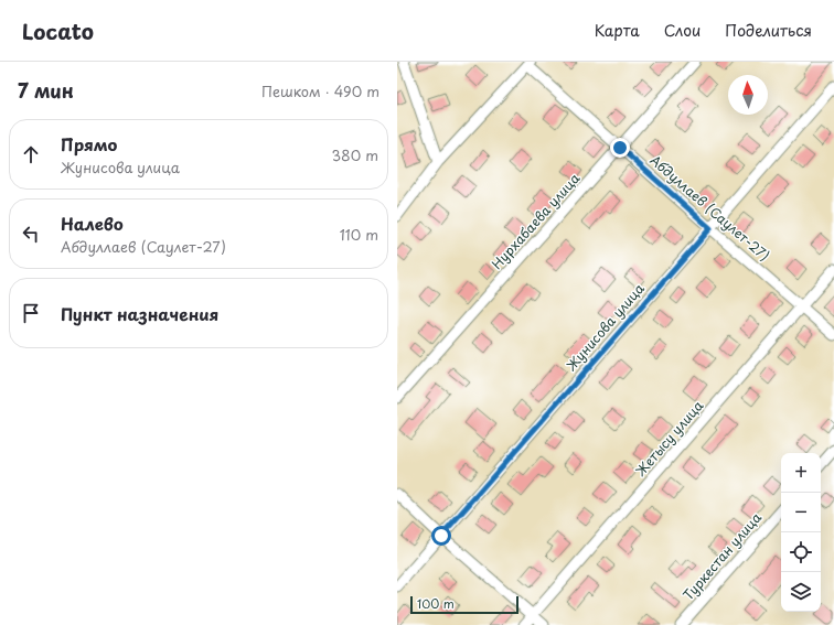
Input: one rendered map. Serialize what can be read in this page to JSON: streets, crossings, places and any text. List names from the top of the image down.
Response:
{
  "streets": {
    "street": [
      "Абдуллаев (Саулет-27)",
      "Нурхабаева улица",
      "Жунисова улица",
      "Жетысу улица",
      "Туркестан улица"
    ]
  },
  "crossings": [
    ["Абдуллаев (Саулет-27)", "Нурхабаева улица"],
    ["Абдуллаев (Саулет-27)", "Жунисова улица"],
    ["Абдуллаев (Саулет-27)", "Жетысу улица"]
  ],
  "scale_bar": "100 m",
  "north": "top",
  "page": {
    "header": "Locato",
    "nav": ["Карта", "Слои", "Поделиться"],
    "heading": ["7 мин", "Пешком · 490 m"],
    "list": [
      ["Прямо", "Жунисова улица", "380 m"],
      ["Налево", "Абдуллаев (Саулет-27)", "110 m"],
      "Пункт назначения"
    ],
    "map_buttons": ["+", "−"],
    "scale": "100 m"
  }
}
